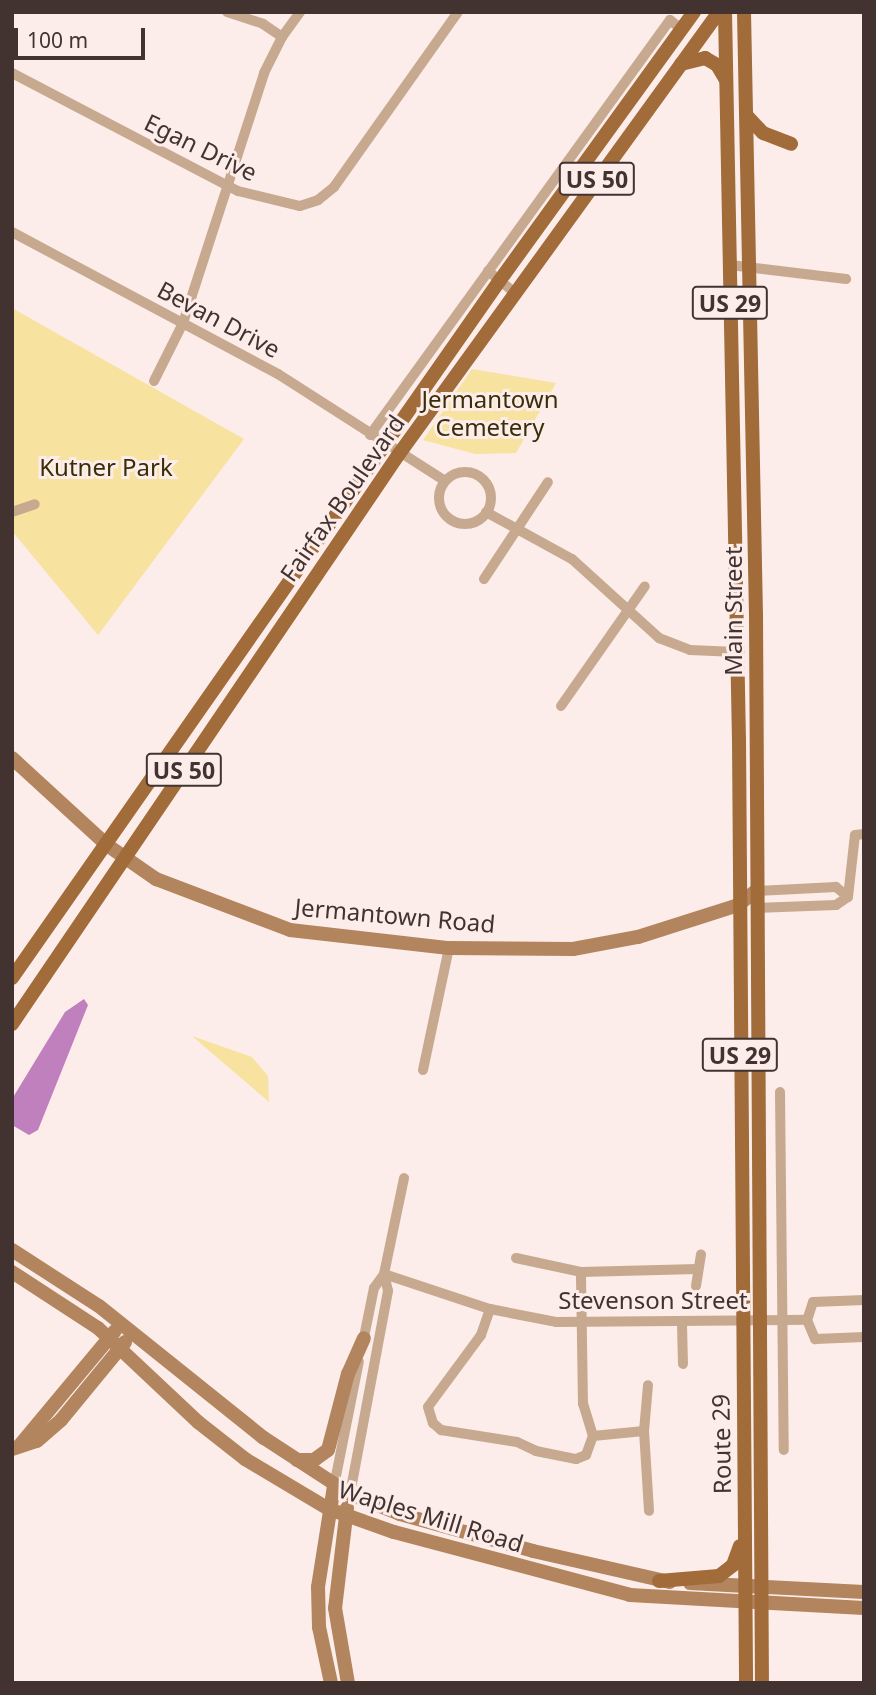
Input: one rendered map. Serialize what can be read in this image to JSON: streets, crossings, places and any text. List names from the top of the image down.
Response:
{
  "streets": {
    "main road": [
      "US 50",
      "US 29",
      "Fairfax Boulevard",
      "Main Street",
      "Jermantown Road",
      "Route 29",
      "Waples Mill Road"
    ],
    "street": ["Egan Drive", "Bevan Drive", "Stevenson Street"]
  },
  "crossings": [
    ["Bevan Drive", "Fairfax Boulevard"],
    ["Fairfax Boulevard", "Jermantown Road"],
    ["Main Street", "Jermantown Road"],
    ["Main Street", "Route 29"],
    ["Stevenson Street", "Route 29"],
    ["Route 29", "Waples Mill Road"]
  ],
  "parks": ["Jermantown Cemetery", "Kutner Park"],
  "scale_bar": "100 m"
}
